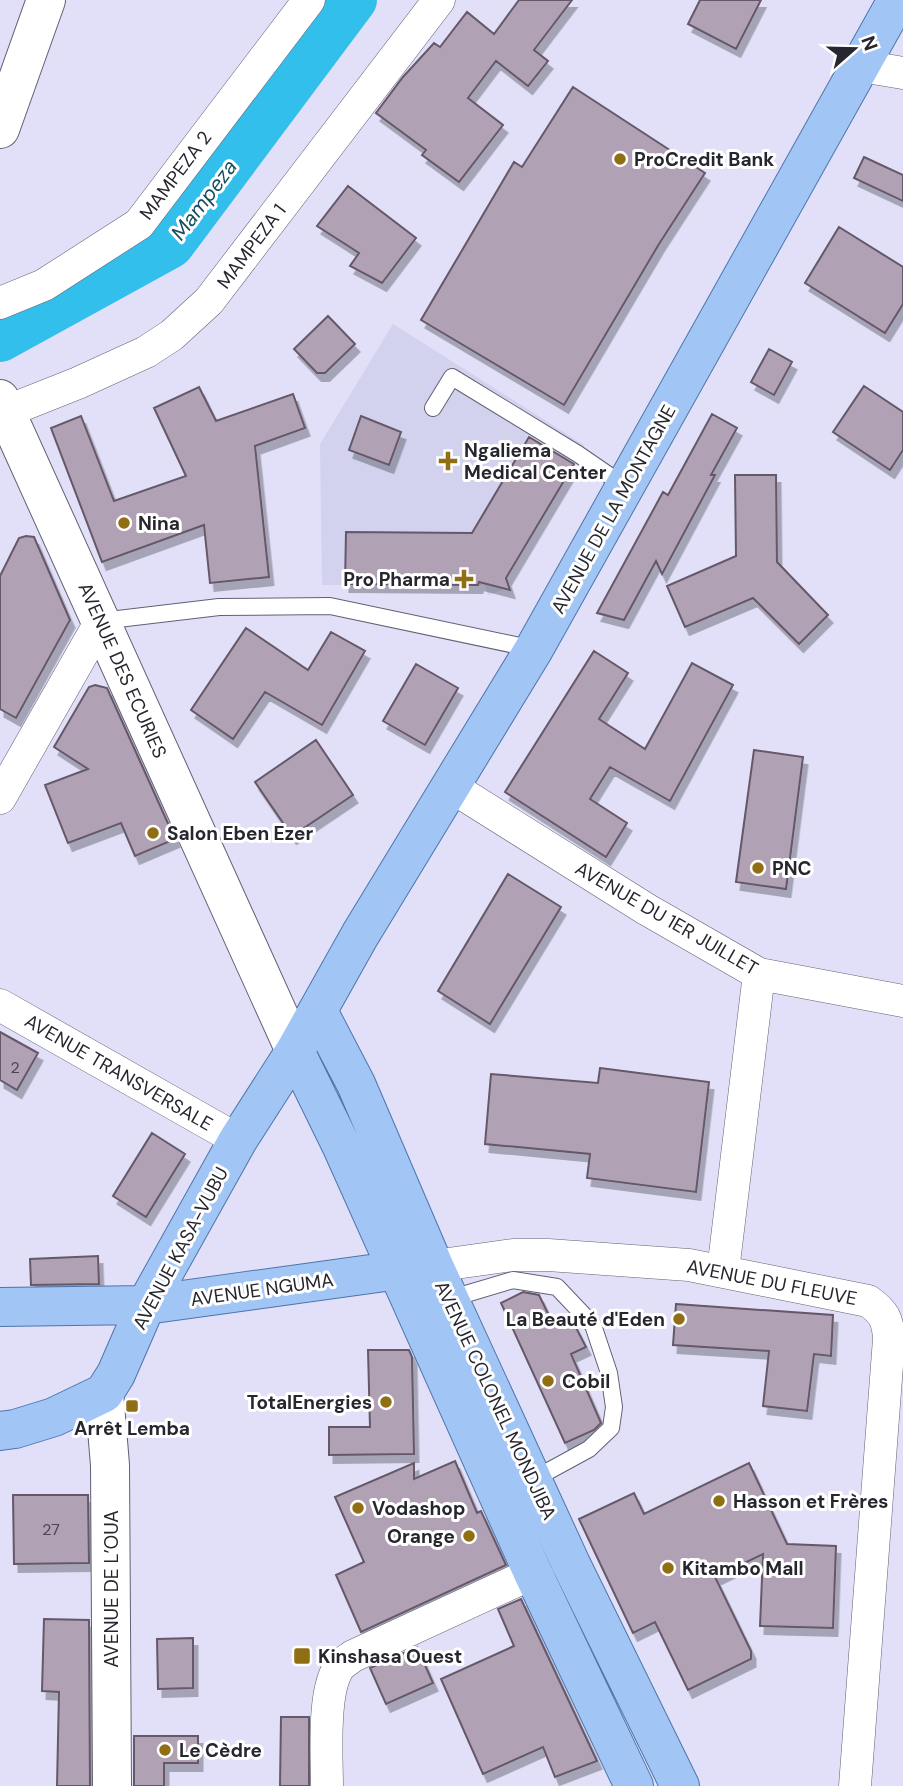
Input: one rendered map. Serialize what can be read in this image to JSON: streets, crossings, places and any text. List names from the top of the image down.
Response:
{
  "streets": {
    "main road": [
      "AVENUE DE LA MONTAGNE",
      "AVENUE KASA-VUBU",
      "AVENUE NGUMA",
      "AVENUE COLONEL MONDJIBA"
    ],
    "street": [
      "MAMPEZA 2",
      "MAMPEZA 1",
      "AVENUE DES ECURIES",
      "AVENUE DU 1ER JUILLET",
      "AVENUE TRANSVERSALE",
      "AVENUE DU FLEUVE",
      "AVENUE DE L’OUA"
    ]
  },
  "crossings": [
    ["MAMPEZA 1", "AVENUE DES ECURIES"],
    ["AVENUE DE LA MONTAGNE", "AVENUE DES ECURIES"],
    ["AVENUE DE LA MONTAGNE", "AVENUE DU 1ER JUILLET"],
    ["AVENUE DE LA MONTAGNE", "AVENUE KASA-VUBU"],
    ["AVENUE DE LA MONTAGNE", "AVENUE COLONEL MONDJIBA"],
    ["AVENUE DES ECURIES", "AVENUE KASA-VUBU"],
    ["AVENUE DES ECURIES", "AVENUE COLONEL MONDJIBA"],
    ["AVENUE TRANSVERSALE", "AVENUE KASA-VUBU"],
    ["AVENUE KASA-VUBU", "AVENUE NGUMA"],
    ["AVENUE KASA-VUBU", "AVENUE COLONEL MONDJIBA"],
    ["AVENUE KASA-VUBU", "AVENUE DE L’OUA"],
    ["AVENUE DU FLEUVE", "AVENUE NGUMA"],
    ["AVENUE DU FLEUVE", "AVENUE COLONEL MONDJIBA"],
    ["AVENUE NGUMA", "AVENUE COLONEL MONDJIBA"]
  ],
  "water": ["Mampeza"],
  "places": {
    "other": [
      "ProCredit Bank",
      "Nina",
      "Salon Eben Ezer",
      "PNC",
      "La Beauté d'Eden",
      "Cobil",
      "TotalEnergies",
      "Hasson et Frères",
      "Vodashop",
      "Orange",
      "Kitambo Mall",
      "Le Cèdre"
    ],
    "health": ["Ngaliema Medical Center", "Pro Pharma"],
    "transit": ["Arrêt Lemba", "Kinshasa Ouest"]
  },
  "house_numbers": ["2", "27"],
  "north": "right"
}
